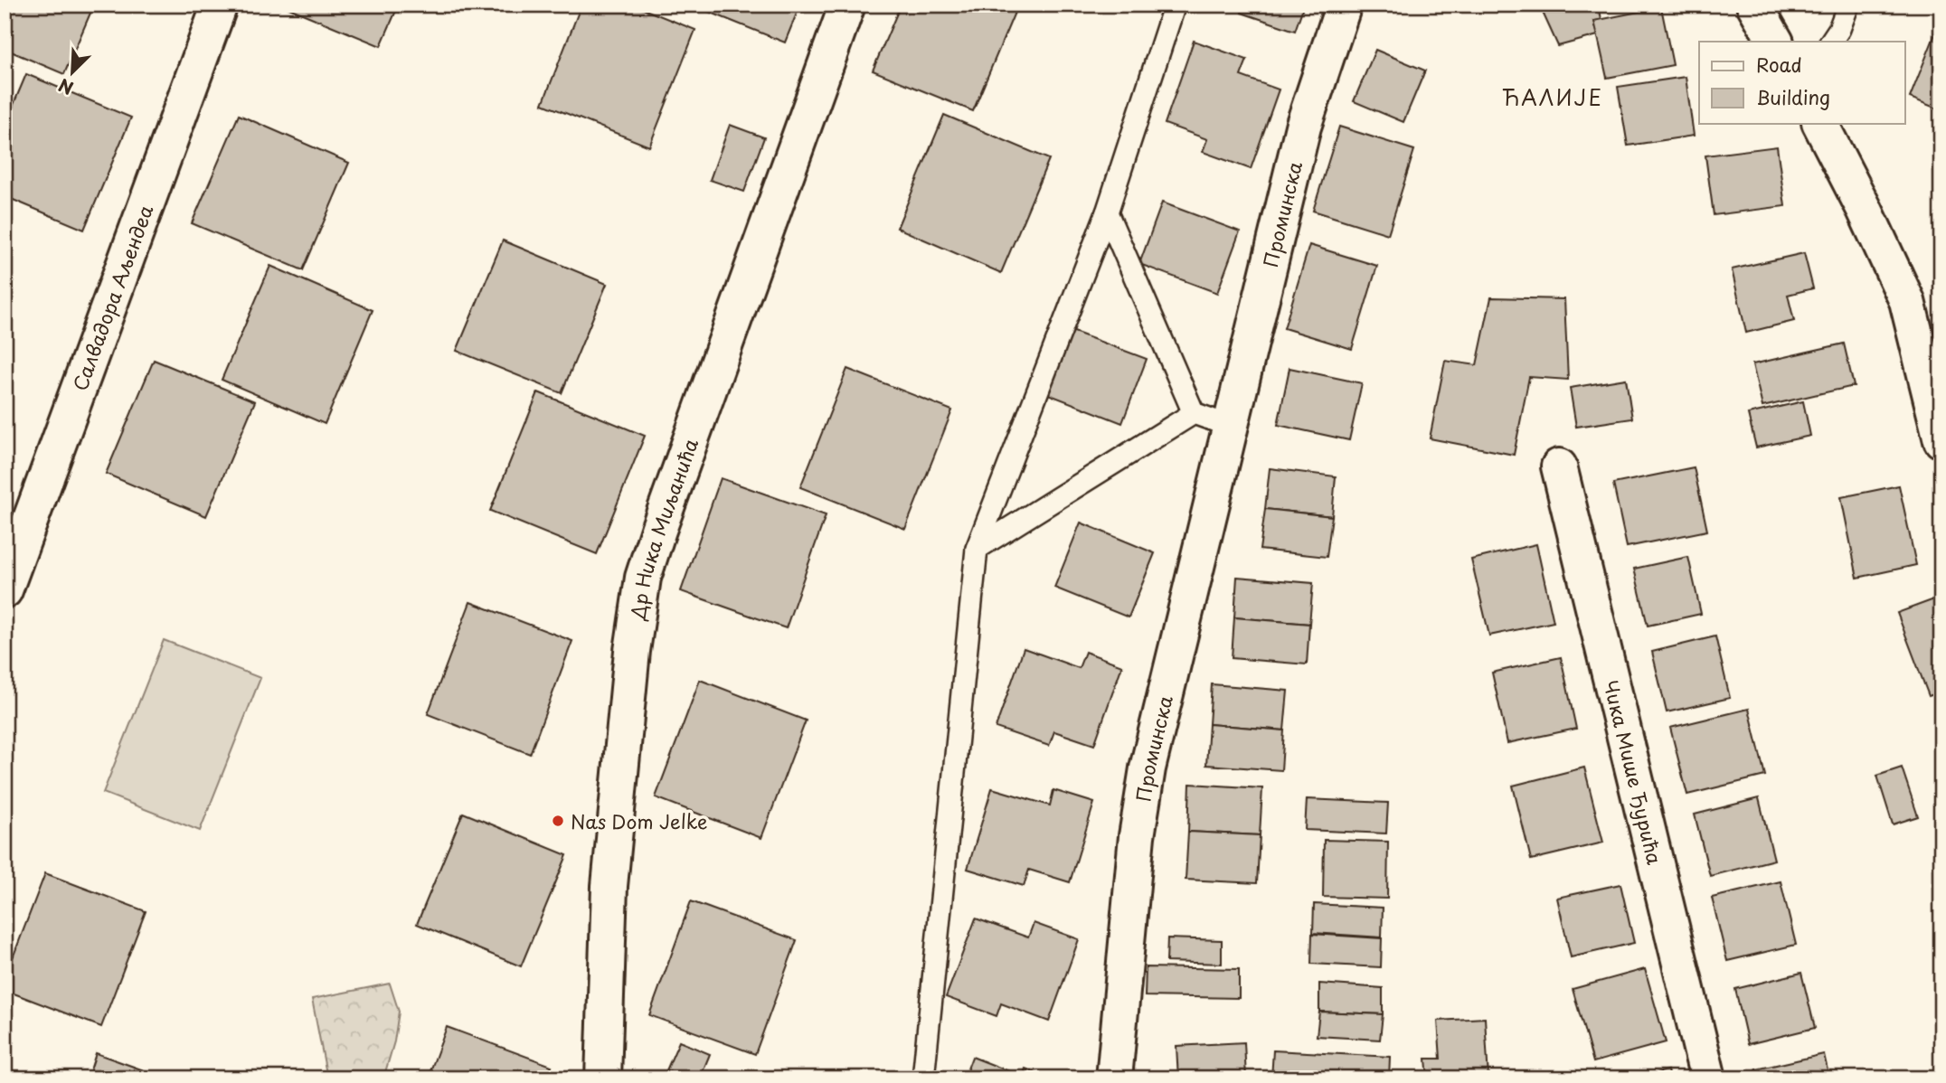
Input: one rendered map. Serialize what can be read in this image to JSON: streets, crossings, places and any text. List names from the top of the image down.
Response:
{
  "streets": {
    "street": [
      "Проминска",
      "Салвадора Аљендеа",
      "Др Ника Миљанића",
      "Чика Мише Ђурића"
    ]
  },
  "districts": ["ЋАЛИЈЕ"],
  "places": ["Nas Dom Jelke"],
  "legend": ["Road", "Building"],
  "north": "bottom left"
}
